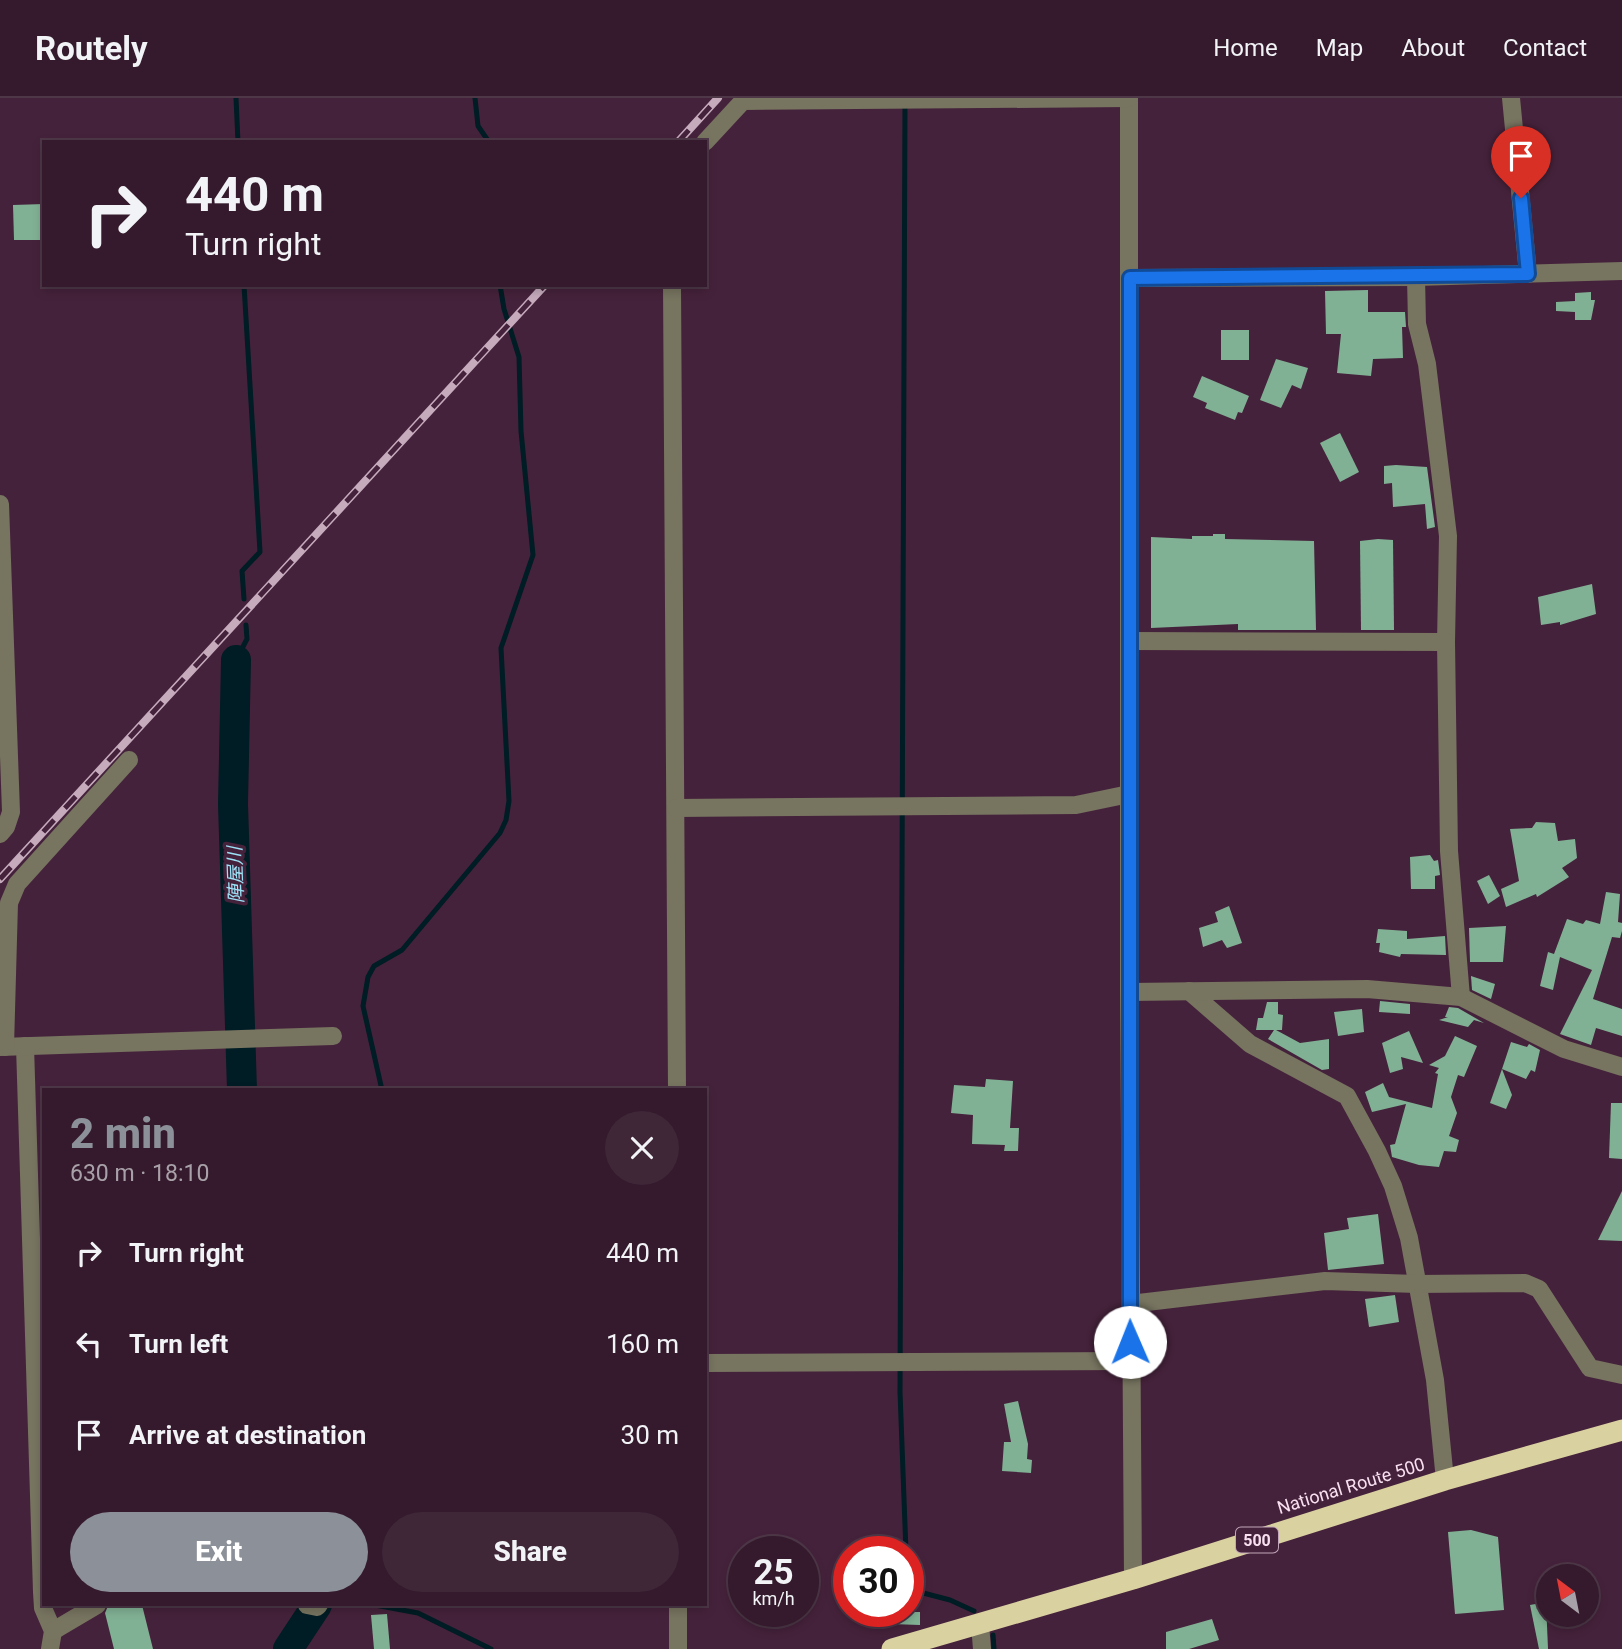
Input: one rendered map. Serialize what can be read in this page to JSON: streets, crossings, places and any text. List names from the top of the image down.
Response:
{
  "streets": {
    "highway": ["National Route 500", "500"]
  },
  "water": ["陣屋川"],
  "north": "top left",
  "page": {
    "header": "Routely",
    "nav": [
      "Home",
      "Map",
      "About",
      "Contact"
    ],
    "turn": ["440 m", "Turn right"],
    "heading": ["2 min", "630 m · 18:10"],
    "list": [
      {
        "name": "Turn right",
        "value": "440 m"
      },
      {
        "name": "Turn left",
        "value": "160 m"
      },
      {
        "name": "Arrive at destination",
        "value": "30 m"
      }
    ],
    "buttons": ["Exit", "Share"],
    "speed": "25 km/h",
    "limit": "30"
  }
}
